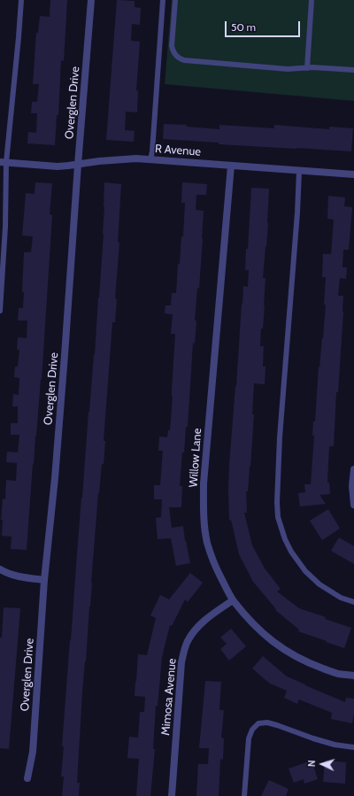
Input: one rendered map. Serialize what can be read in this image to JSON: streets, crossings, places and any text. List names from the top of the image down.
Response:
{
  "streets": {
    "street": [
      "Overglen Drive",
      "R Avenue",
      "Willow Lane",
      "Mimosa Avenue"
    ]
  },
  "crossings": [
    ["Overglen Drive", "R Avenue"],
    ["R Avenue", "Willow Lane"],
    ["Willow Lane", "Mimosa Avenue"]
  ],
  "scale_bar": "50 m",
  "north": "left"
}
